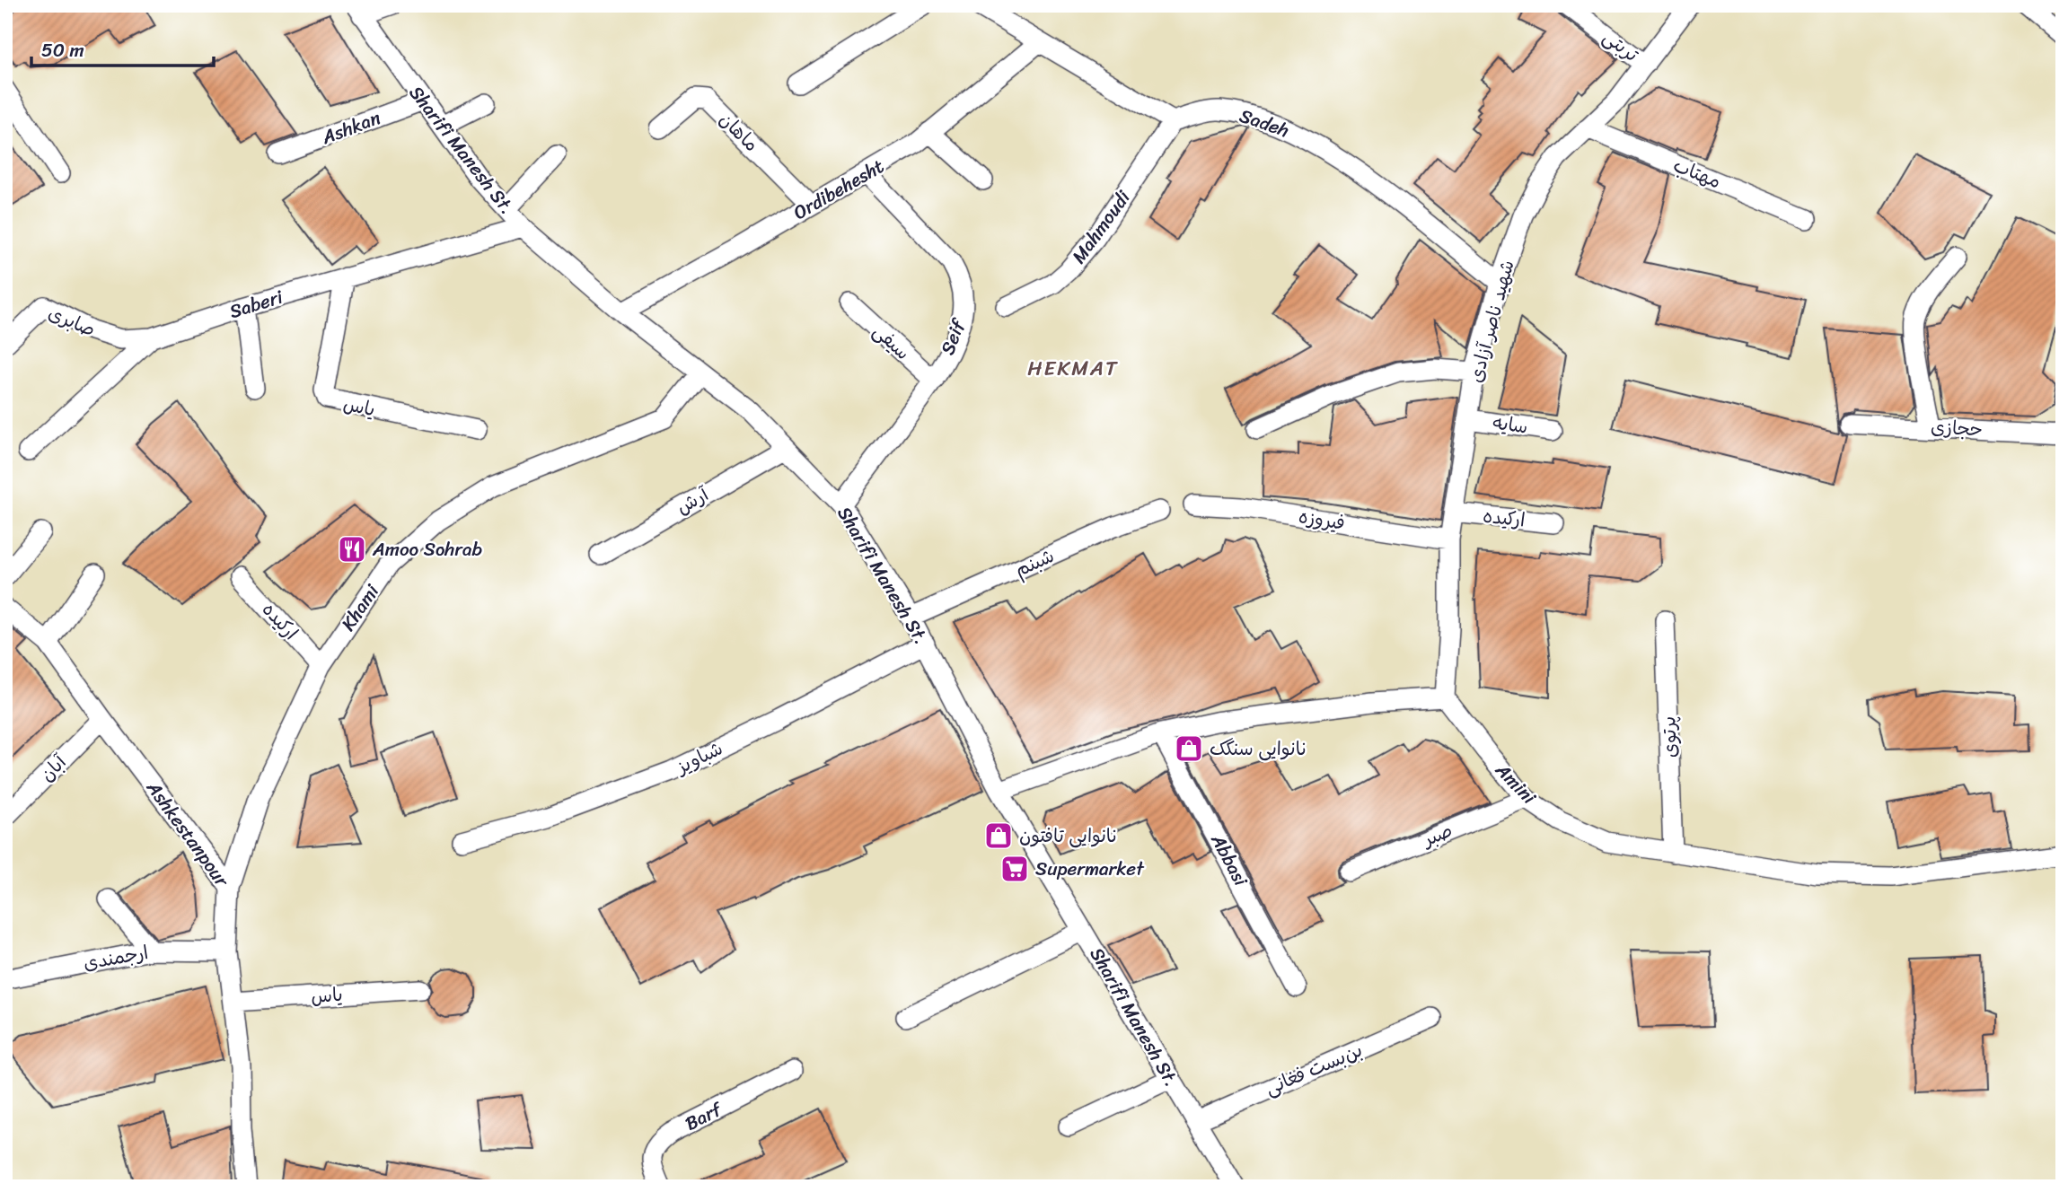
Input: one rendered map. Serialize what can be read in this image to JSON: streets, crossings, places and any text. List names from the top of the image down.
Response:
{
  "streets": {
    "street": [
      "تربتی",
      "Sadeh",
      "Ashkan",
      "ماهان",
      "Sharifi Manesh St.",
      "مهتاب",
      "Ordibehesht",
      "Mahmoudi",
      "Saberi",
      "صابری",
      "شهید ناصر آزادی",
      "Seif",
      "سیفی",
      "یاس",
      "سایه",
      "حجازی",
      "آرش",
      "ارکیده",
      "فیروزه",
      "شبنم",
      "Khami",
      "پرتوی",
      "شباویز",
      "آبان",
      "Amini",
      "Ashkestanpour",
      "صبر",
      "Abbasi",
      "ارجمندی",
      "بن‌بست فغانی",
      "Barf"
    ]
  },
  "crossings": [
    ["تربتی", "شهید ناصر آزادی"],
    ["Sadeh", "Mahmoudi"],
    ["Sadeh", "شهید ناصر آزادی"],
    ["Ashkan", "Sharifi Manesh St."],
    ["ماهان", "Ordibehesht"],
    ["Sharifi Manesh St.", "Ordibehesht"],
    ["Sharifi Manesh St.", "Saberi"],
    ["Sharifi Manesh St.", "Seif"],
    ["Sharifi Manesh St.", "آرش"],
    ["Sharifi Manesh St.", "شبنم"],
    ["Sharifi Manesh St.", "Khami"],
    ["Sharifi Manesh St.", "شباویز"],
    ["Sharifi Manesh St.", "بن‌بست فغانی"],
    ["مهتاب", "شهید ناصر آزادی"],
    ["Ordibehesht", "Seif"],
    ["Saberi", "صابری"],
    ["Saberi", "یاس"],
    ["شهید ناصر آزادی", "سایه"],
    ["شهید ناصر آزادی", "ارکیده"],
    ["شهید ناصر آزادی", "فیروزه"],
    ["شهید ناصر آزادی", "Amini"],
    ["Seif", "سیفی"],
    ["یاس", "Ashkestanpour"],
    ["ارکیده", "Khami"],
    ["Khami", "Ashkestanpour"],
    ["پرتوی", "Amini"],
    ["آبان", "Ashkestanpour"],
    ["Amini", "صبر"],
    ["Ashkestanpour", "ارجمندی"]
  ],
  "districts": ["HEKMAT"],
  "places": {
    "restaurant": ["Amoo Sohrab"],
    "shop": ["نانوایی سنگک", "نانوایی تافتون"],
    "supermarket": ["Supermarket"]
  },
  "scale_bar": "50 m"
}
